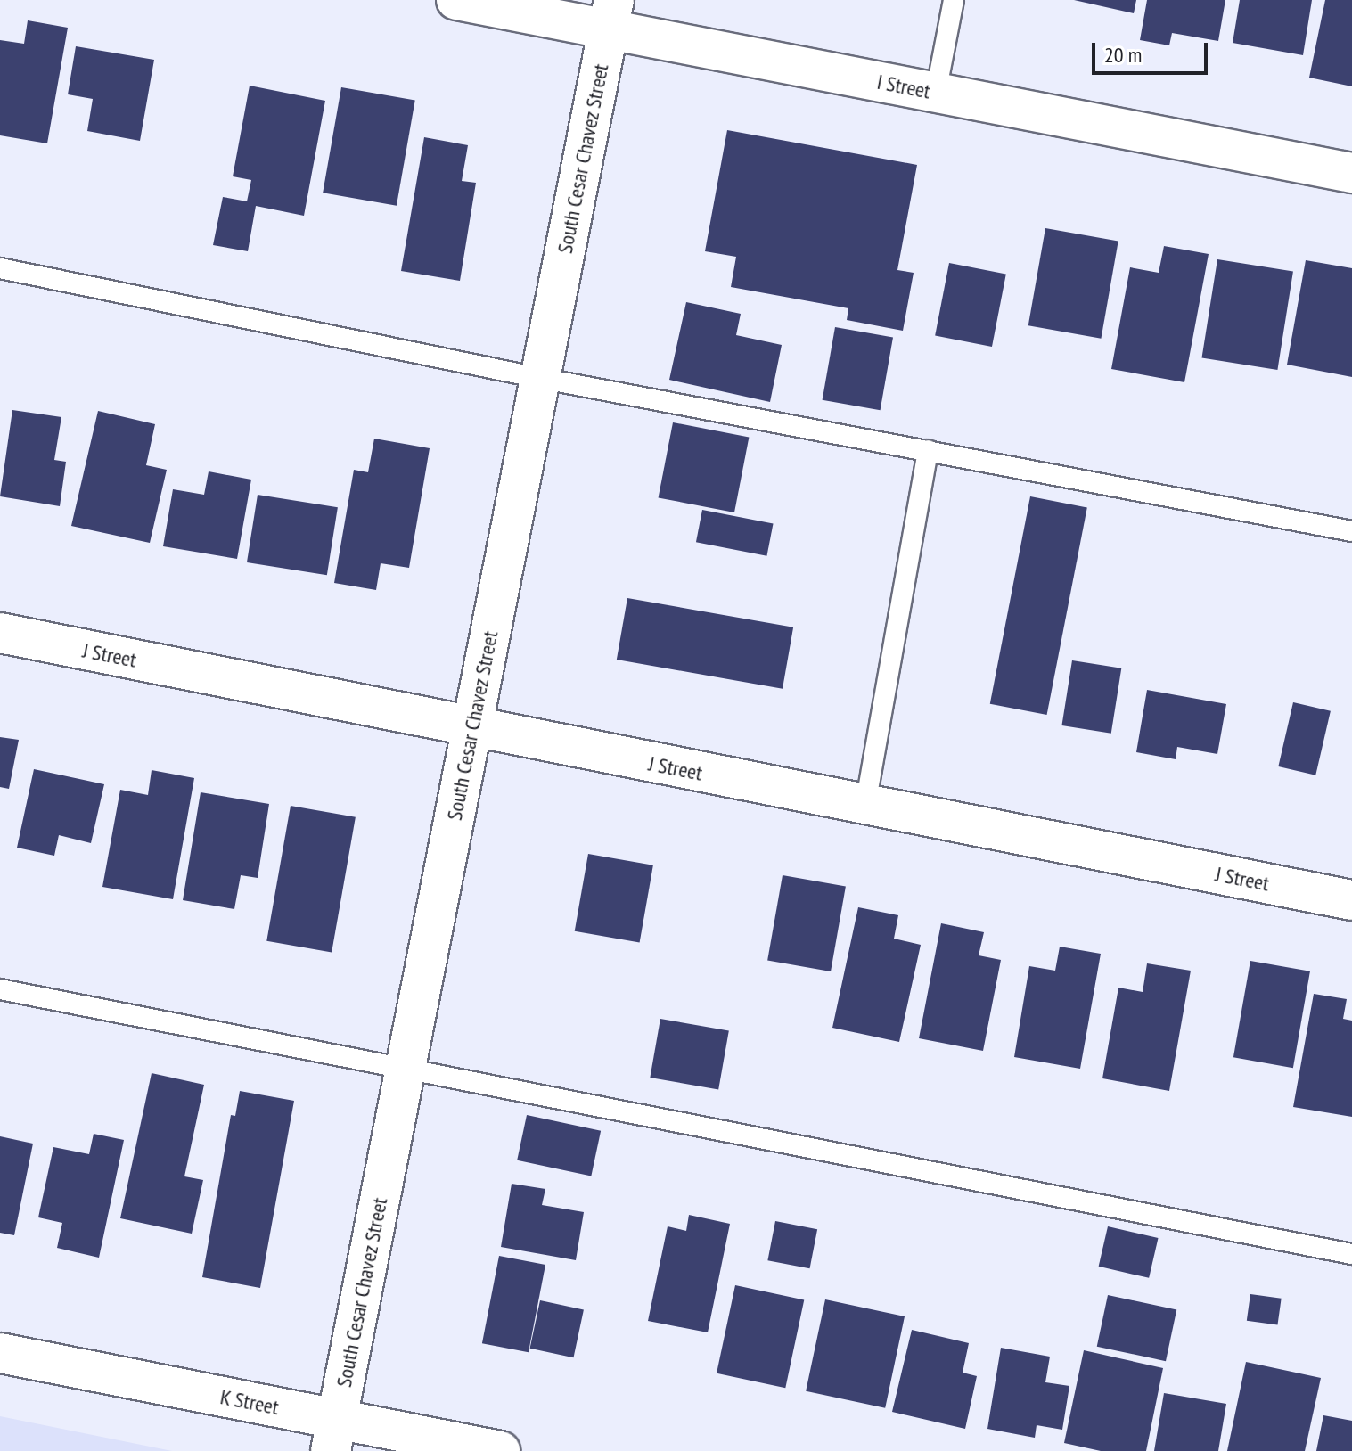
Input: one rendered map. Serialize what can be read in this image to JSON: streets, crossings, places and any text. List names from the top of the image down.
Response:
{
  "streets": {
    "street": [
      "I Street",
      "South Cesar Chavez Street",
      "J Street",
      "K Street"
    ]
  },
  "crossings": [
    ["I Street", "South Cesar Chavez Street"],
    ["South Cesar Chavez Street", "J Street"],
    ["South Cesar Chavez Street", "K Street"]
  ],
  "scale_bar": "20 m"
}
